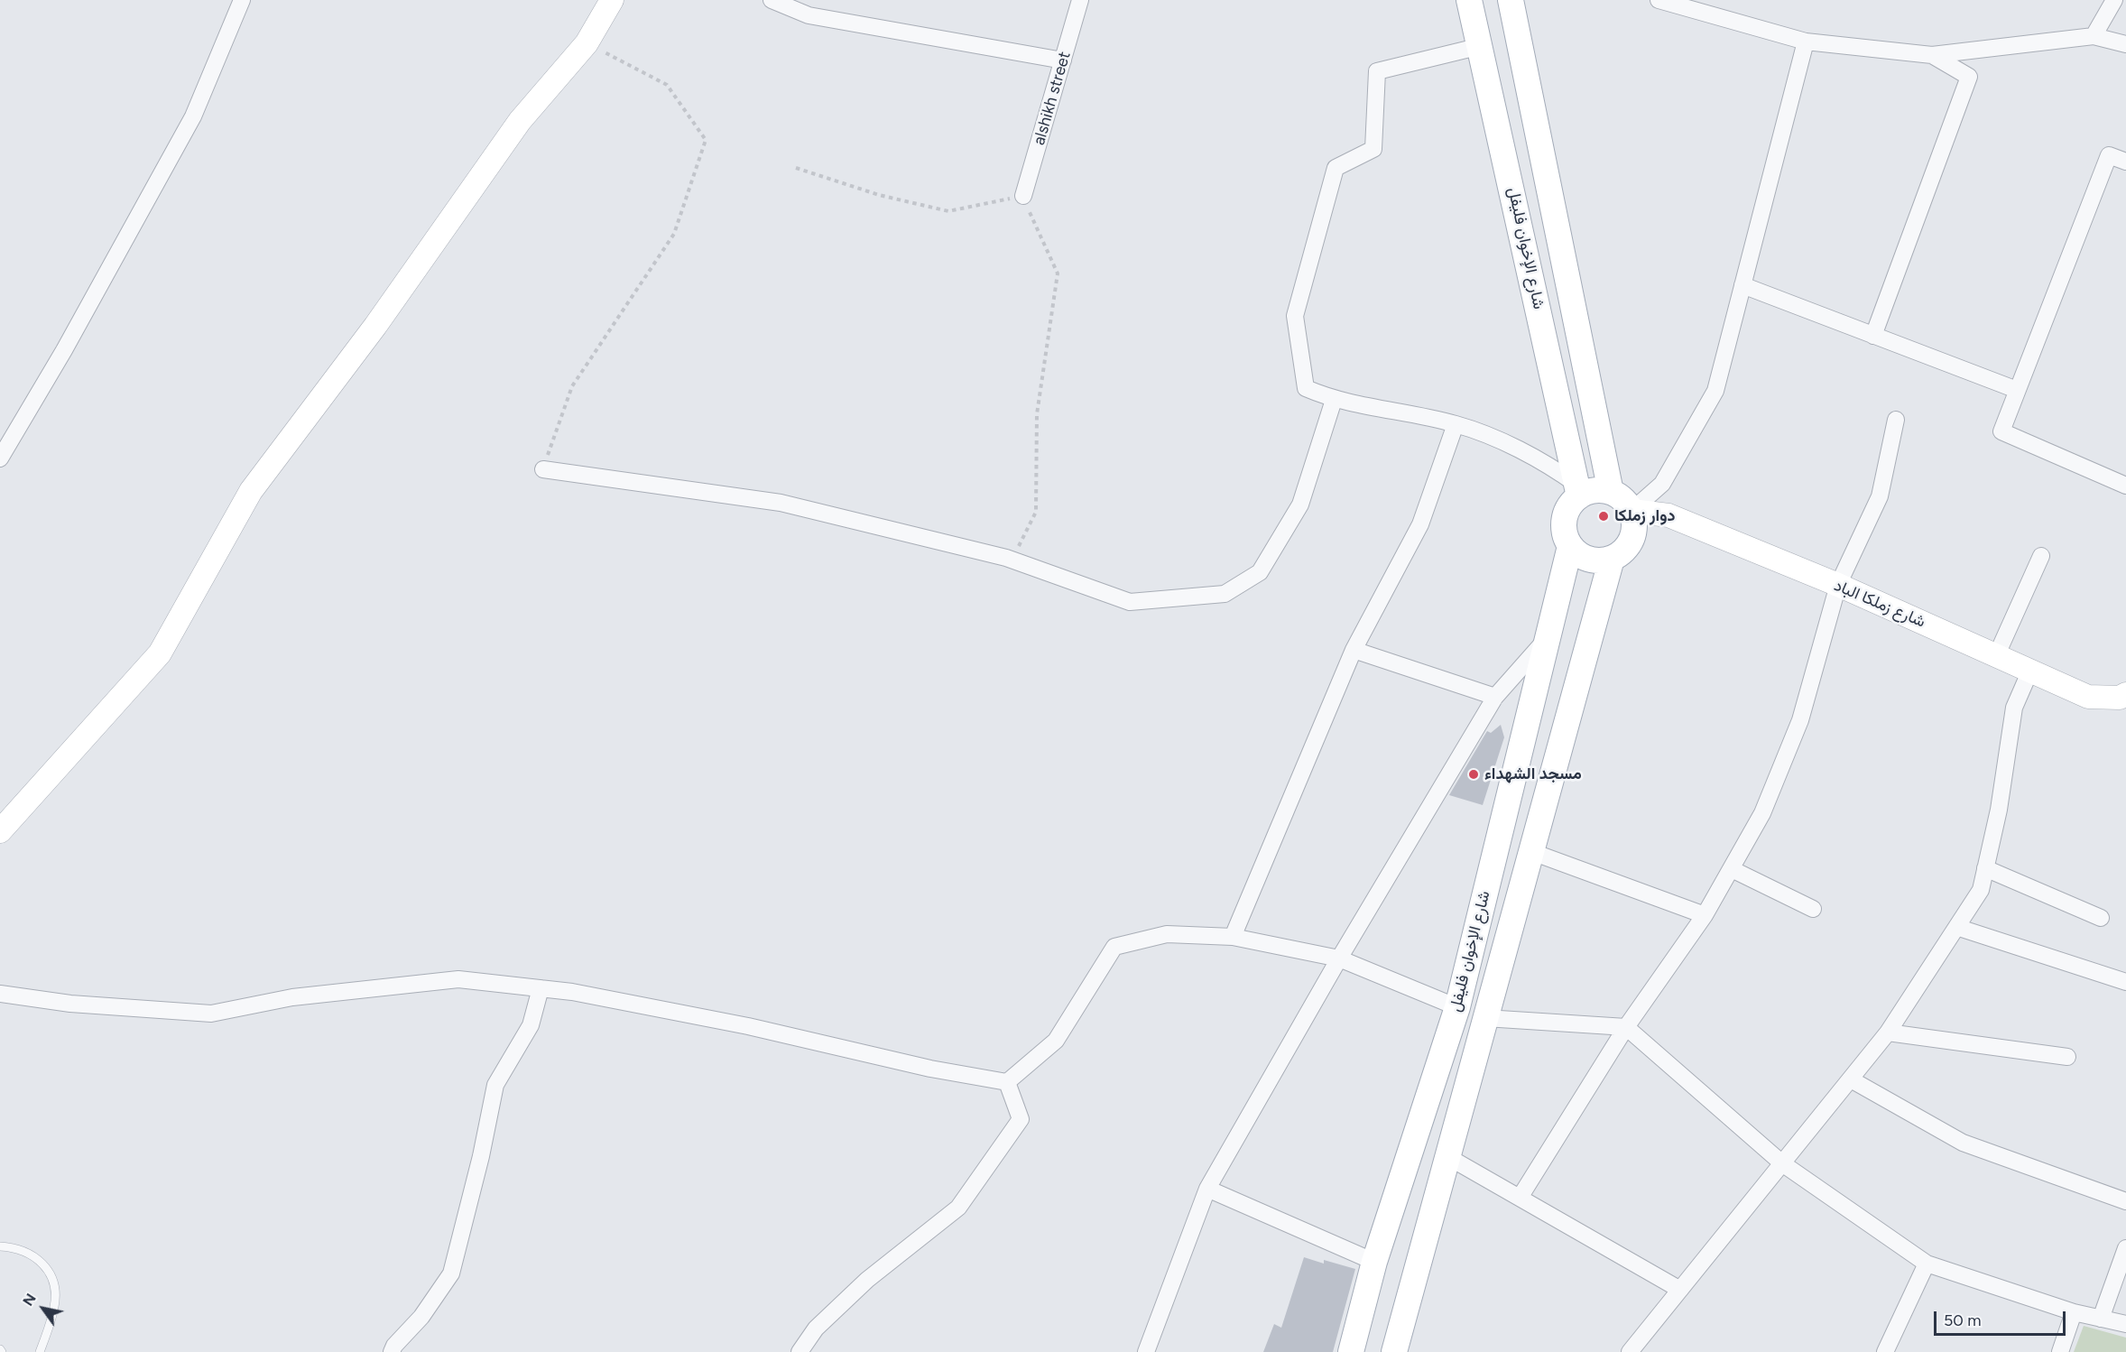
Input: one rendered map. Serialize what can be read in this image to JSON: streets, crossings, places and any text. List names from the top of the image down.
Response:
{
  "streets": {
    "main road": ["شارع الإخوان فليفل"],
    "street": ["alshikh street", "شارع زملكا الباد"]
  },
  "crossings": [
    ["شارع الإخوان فليفل", "شارع زملكا الباد"]
  ],
  "places": ["دوار زملكا", "مسجد الشهداء"],
  "scale_bar": "50 m",
  "north": "top left"
}
